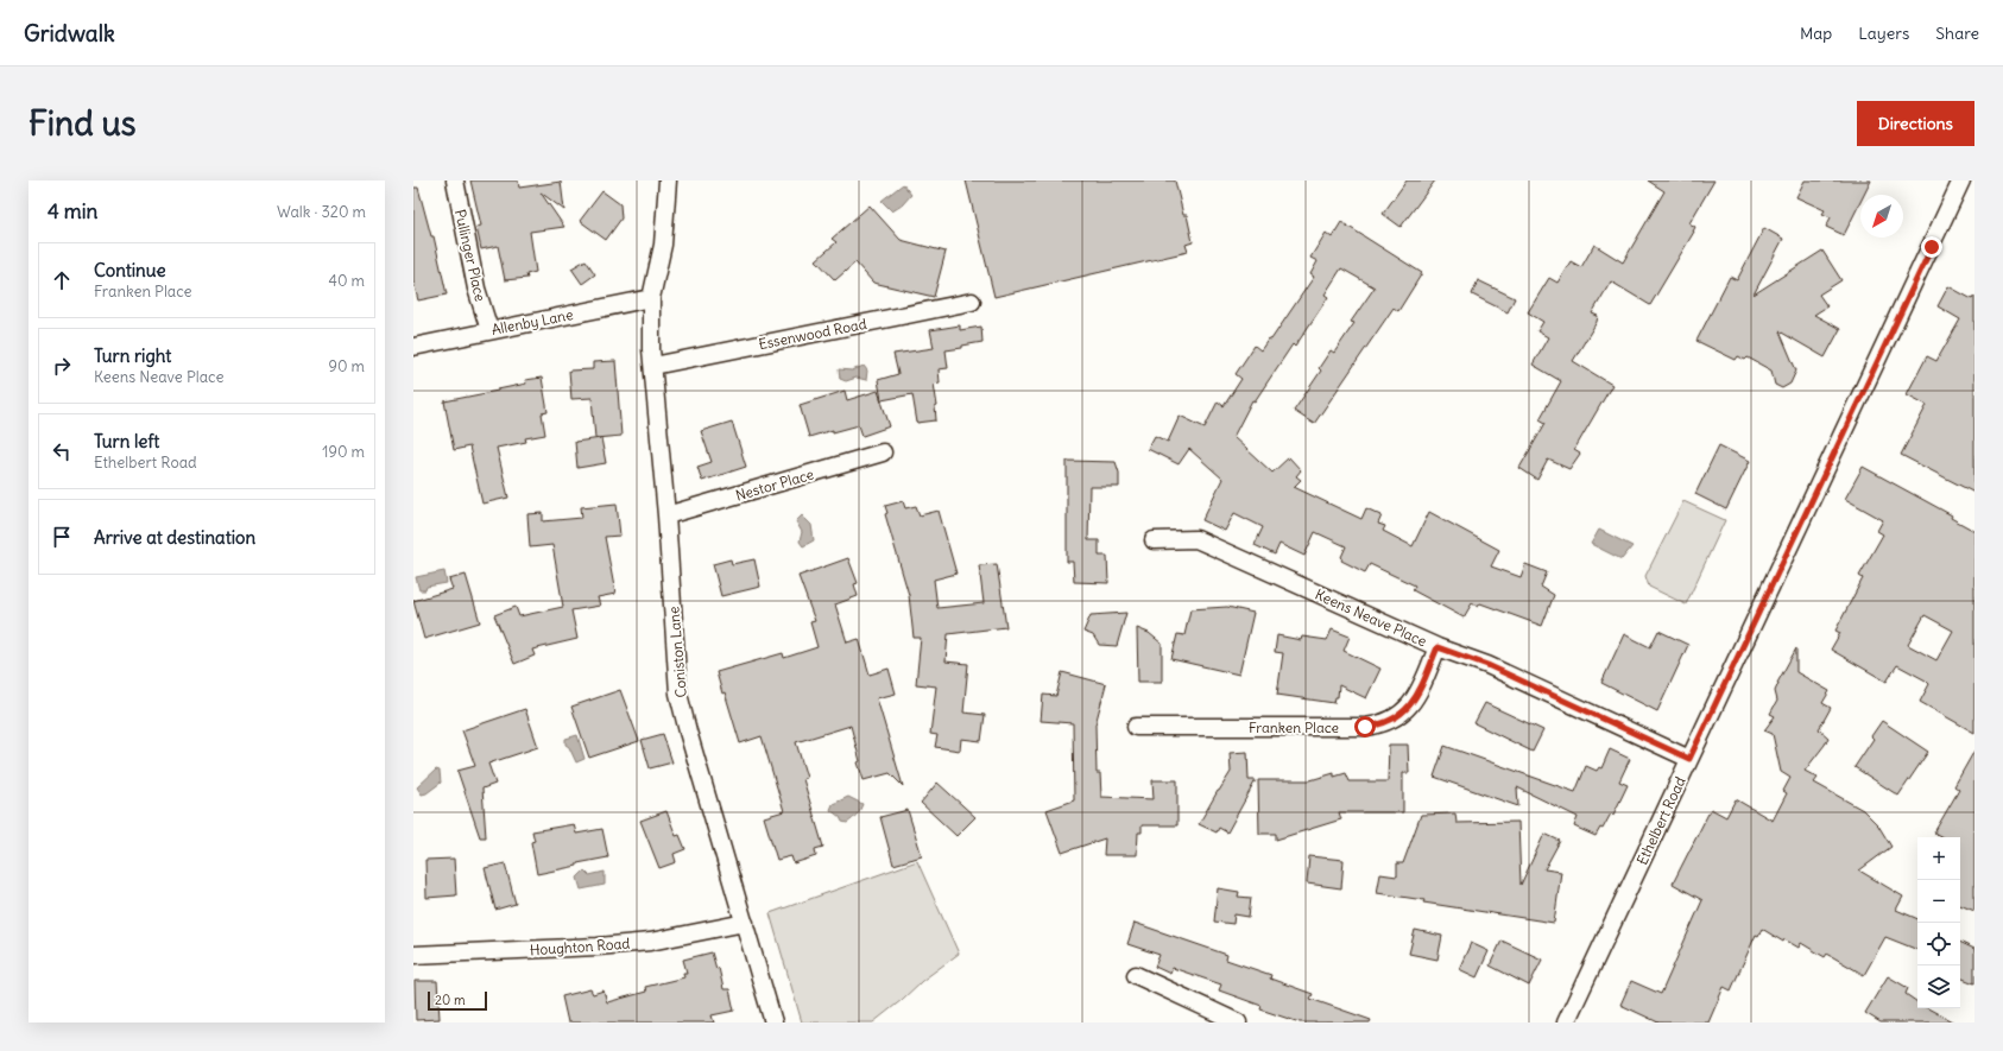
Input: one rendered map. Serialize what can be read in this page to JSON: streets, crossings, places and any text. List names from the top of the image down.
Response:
{
  "streets": {
    "street": [
      "Pullinger Place",
      "Allenby Lane",
      "Essenwood Road",
      "Nestor Place",
      "Keens Neave Place",
      "Coniston Lane",
      "Franken Place",
      "Ethelbert Road",
      "Houghton Road"
    ]
  },
  "crossings": [
    ["Pullinger Place", "Allenby Lane"],
    ["Allenby Lane", "Coniston Lane"],
    ["Essenwood Road", "Coniston Lane"],
    ["Nestor Place", "Coniston Lane"],
    ["Keens Neave Place", "Franken Place"],
    ["Keens Neave Place", "Ethelbert Road"],
    ["Coniston Lane", "Houghton Road"]
  ],
  "scale_bar": "20 m",
  "north": "bottom left",
  "page": {
    "header": "Gridwalk",
    "nav": ["Map", "Layers", "Share"],
    "buttons": "Directions",
    "title": "Find us",
    "heading": ["4 min", "Walk · 320 m"],
    "list": [
      ["Continue", "Franken Place", "40 m"],
      ["Turn right", "Keens Neave Place", "90 m"],
      ["Turn left", "Ethelbert Road", "190 m"],
      "Arrive at destination"
    ],
    "map_buttons": ["+", "−"],
    "scale": "20 m"
  }
}
